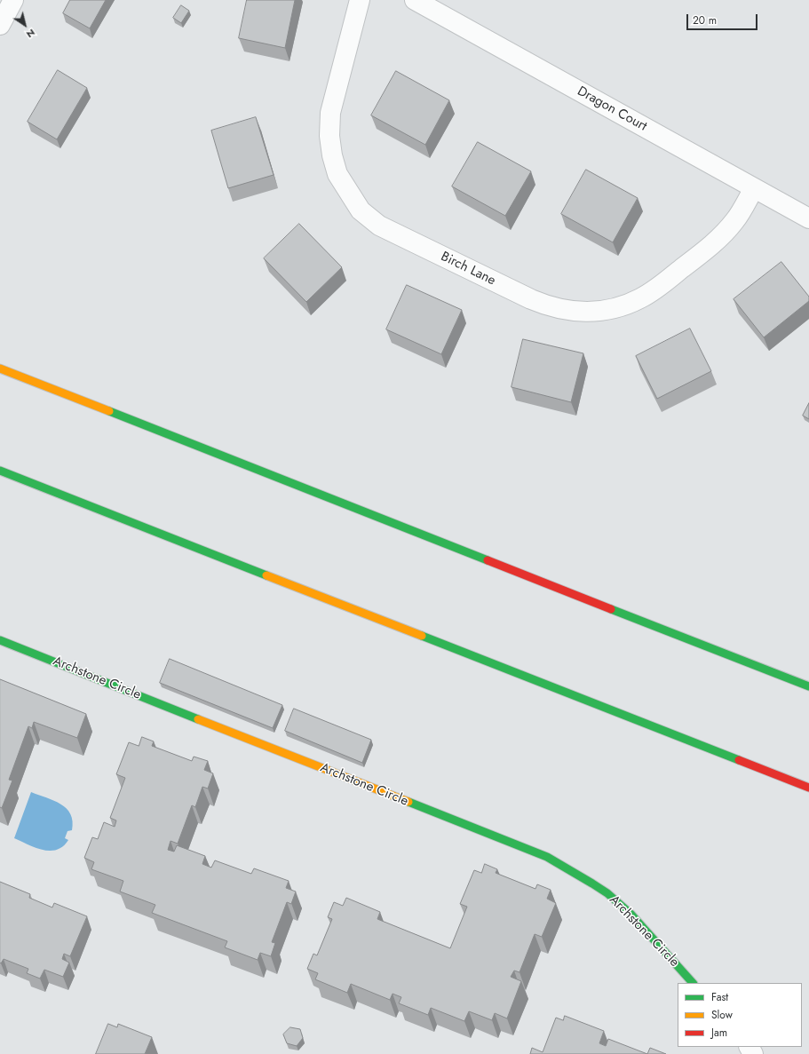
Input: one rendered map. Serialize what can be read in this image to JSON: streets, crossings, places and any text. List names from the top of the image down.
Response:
{
  "streets": {
    "main road": ["Archstone Circle"],
    "street": ["Dragon Court", "Birch Lane"]
  },
  "crossings": [
    ["Dragon Court", "Birch Lane"]
  ],
  "legend": ["Fast", "Slow", "Jam"],
  "scale_bar": "20 m",
  "north": "bottom right"
}
